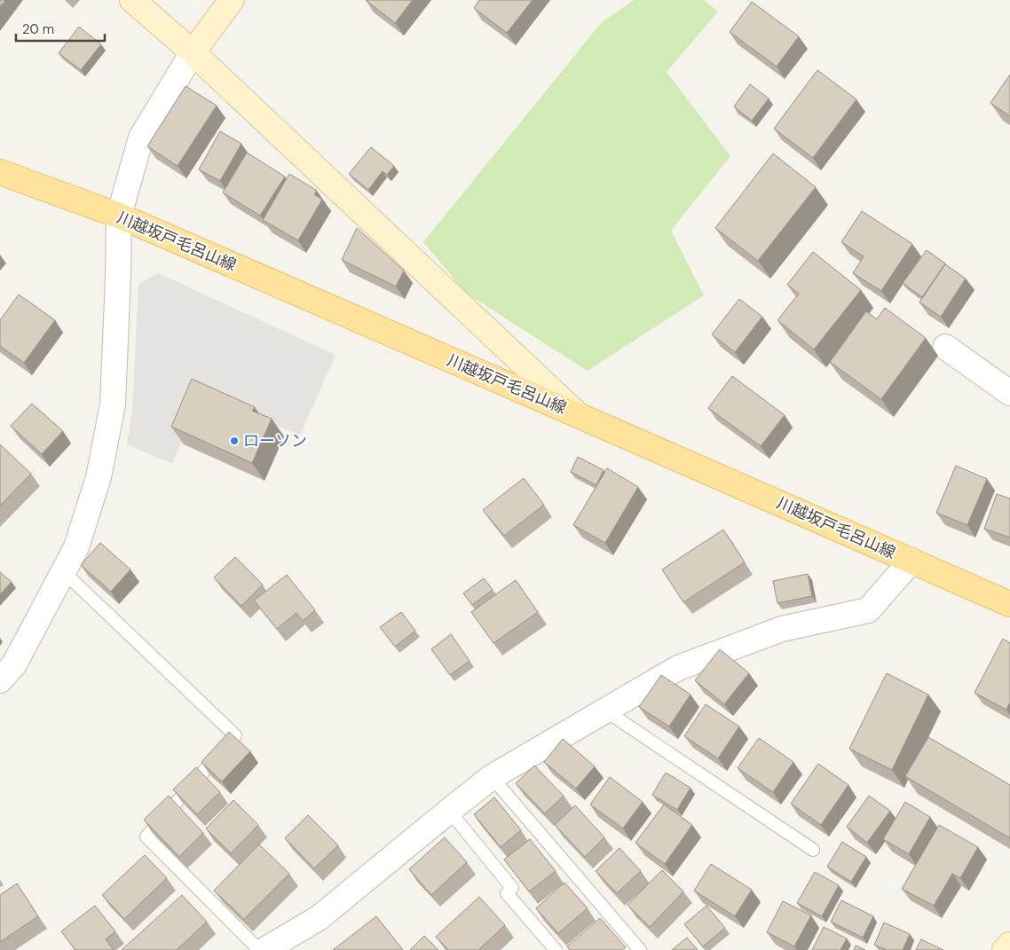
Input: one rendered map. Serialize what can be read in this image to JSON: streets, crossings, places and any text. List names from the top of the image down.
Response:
{
  "streets": {
    "main road": ["川越坂戸毛呂山線"]
  },
  "places": ["ローソン"],
  "scale_bar": "20 m"
}
